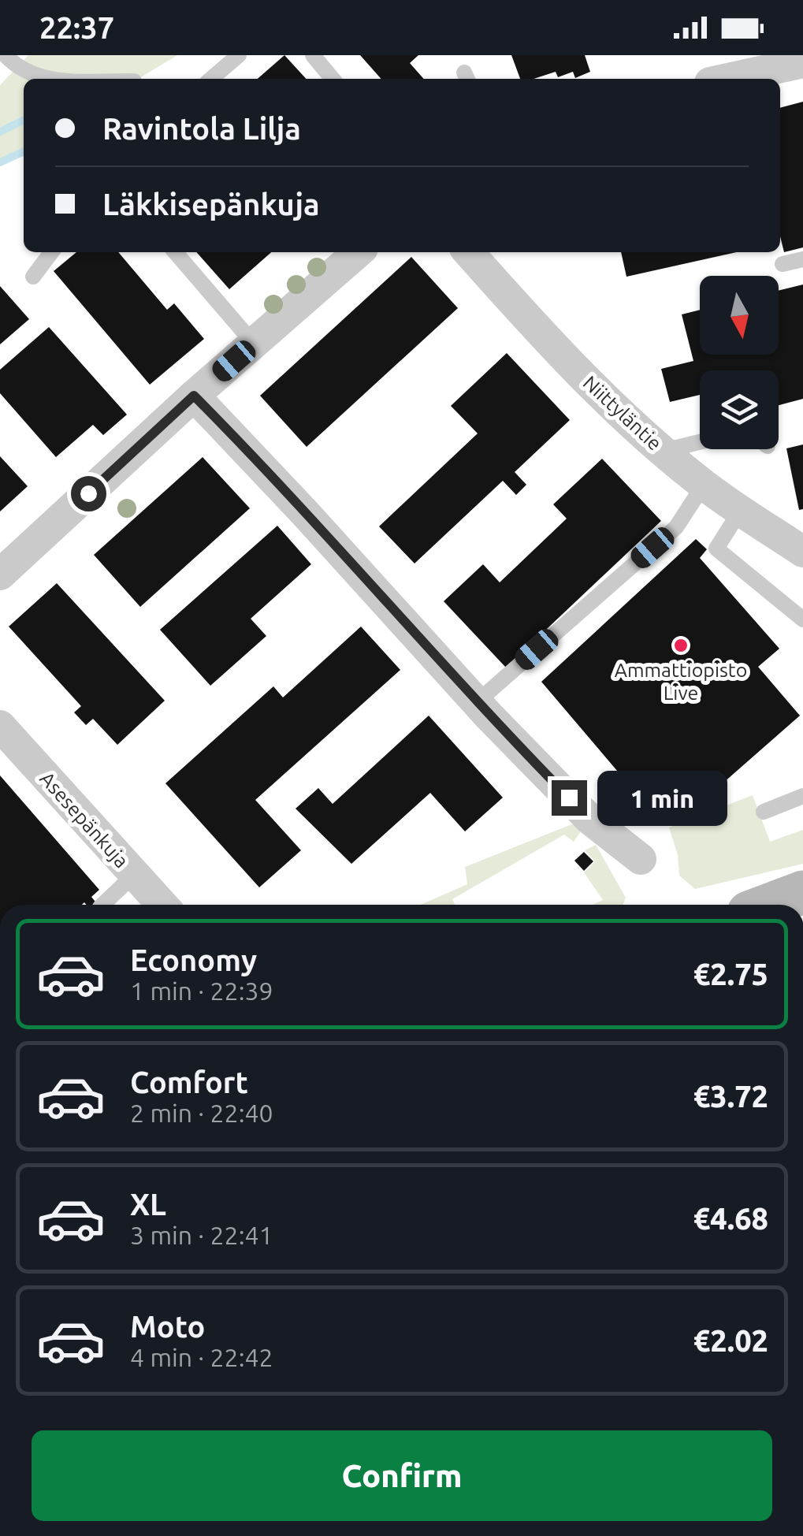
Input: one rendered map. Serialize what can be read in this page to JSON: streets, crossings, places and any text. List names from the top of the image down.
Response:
{
  "streets": {
    "street": ["Niittyläntie", "Asesepänkuja"]
  },
  "places": ["Ammattiopisto Live"],
  "north": "bottom",
  "page": {
    "status": "22:37",
    "banner": ["Ravintola Lilja", "Läkkisepänkuja"],
    "bubble": "1 min",
    "list": [
      {
        "name": "Economy",
        "note": "1 min · 22:39",
        "value": "€2.75"
      },
      {
        "name": "Comfort",
        "note": "2 min · 22:40",
        "value": "€3.72"
      },
      {
        "name": "XL",
        "note": "3 min · 22:41",
        "value": "€4.68"
      },
      {
        "name": "Moto",
        "note": "4 min · 22:42",
        "value": "€2.02"
      }
    ],
    "buttons": "Confirm"
  }
}
